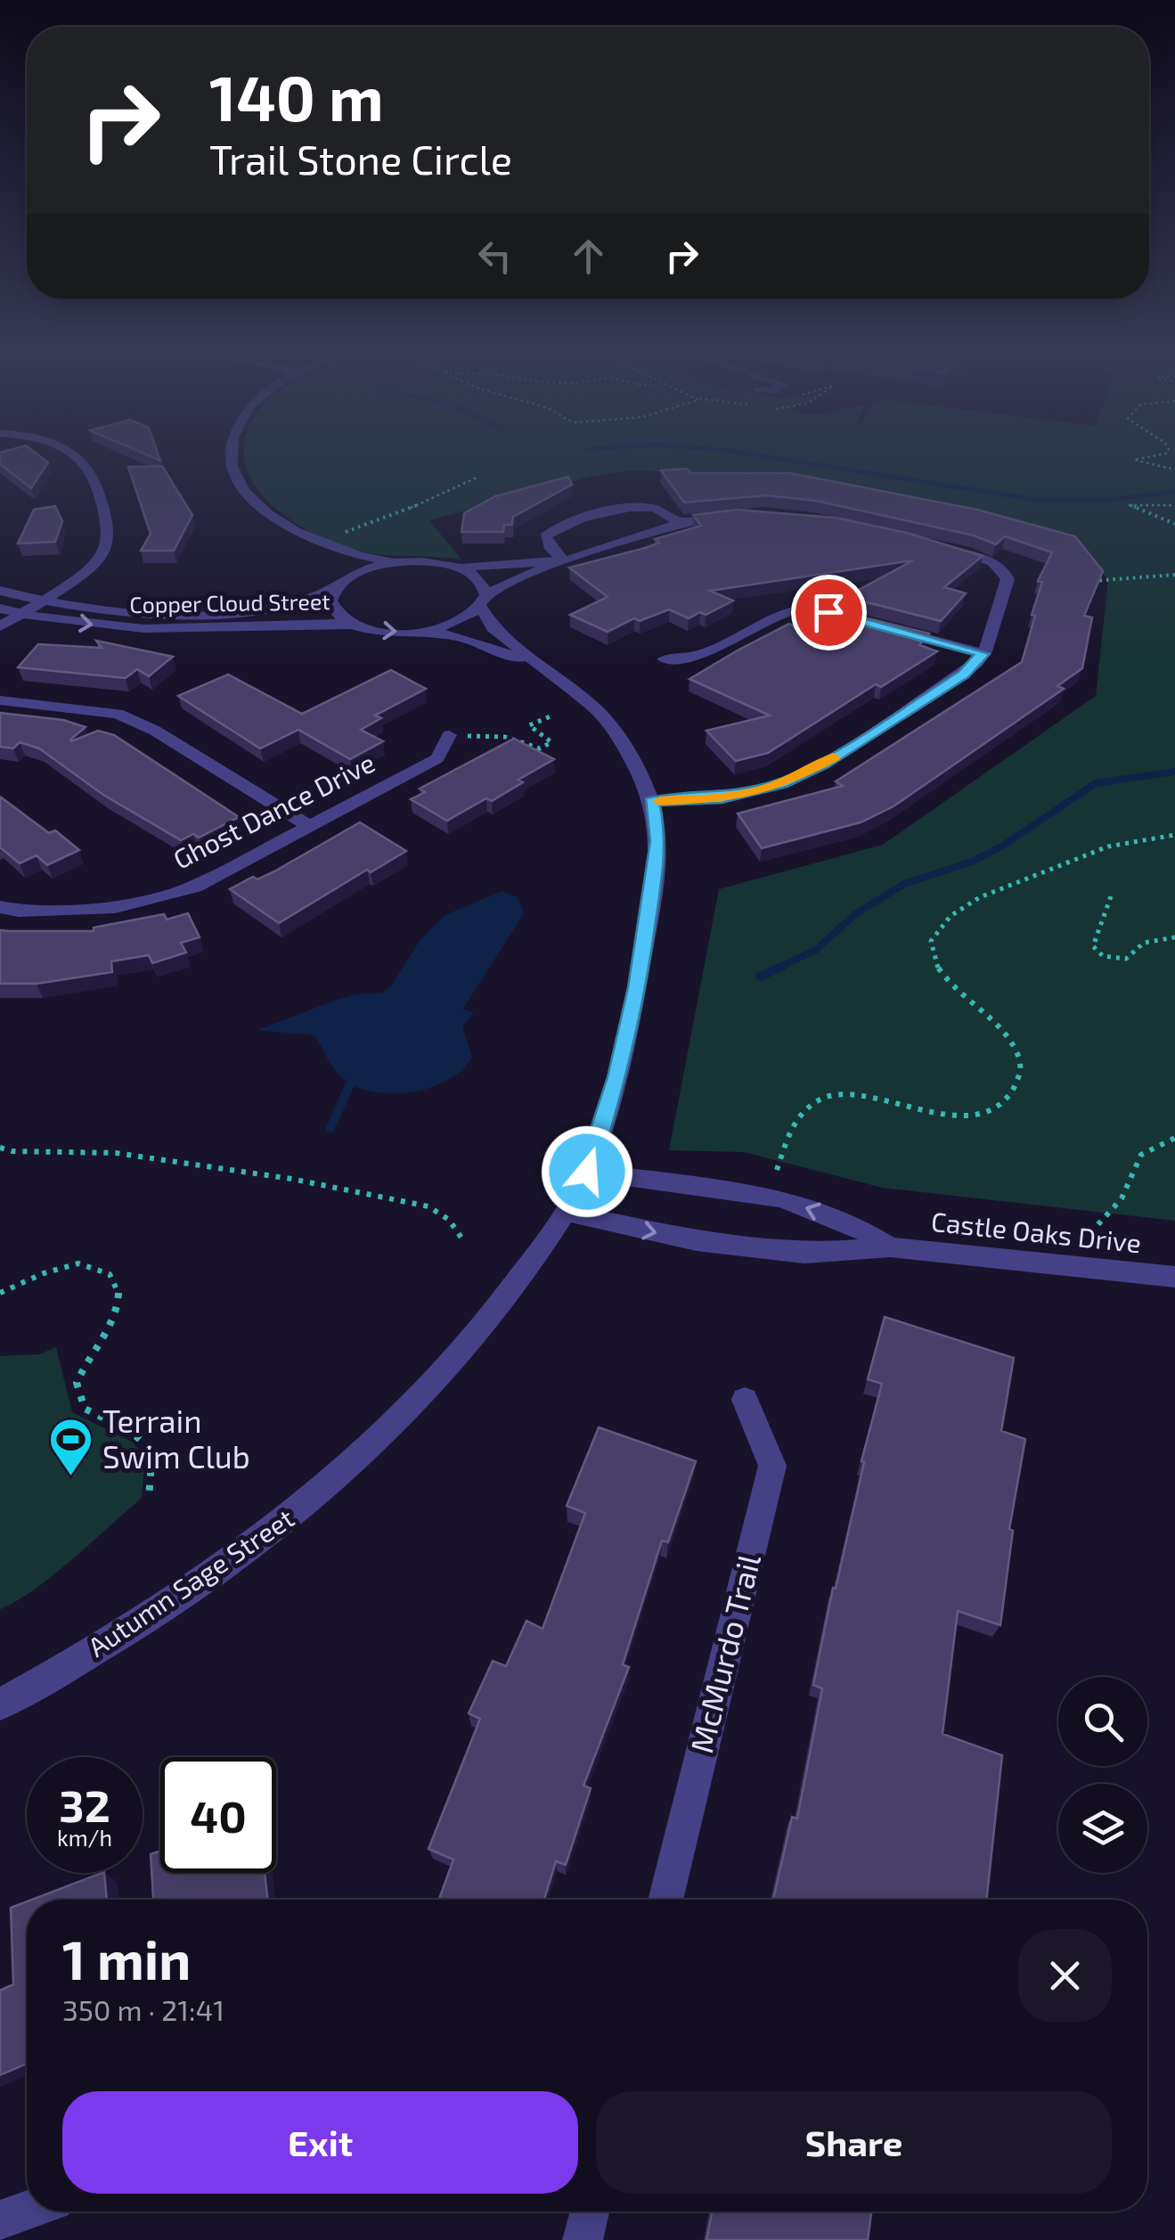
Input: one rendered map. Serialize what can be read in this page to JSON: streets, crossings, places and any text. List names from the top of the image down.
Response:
{
  "streets": {
    "street": [
      "Copper Cloud Street",
      "Ghost Dance Drive",
      "Castle Oaks Drive",
      "Autumn Sage Street",
      "McMurdo Trail"
    ]
  },
  "crossings": [
    ["Copper Cloud Street", "Autumn Sage Street"],
    ["Castle Oaks Drive", "Autumn Sage Street"]
  ],
  "places": {
    "sports": ["Terrain Swim Club"]
  },
  "page": {
    "turn": ["140 m", "Trail Stone Circle"],
    "speed": "32 km/h",
    "limit": "40",
    "heading": ["1 min", "350 m · 21:41"],
    "buttons": ["Exit", "Share"]
  }
}
